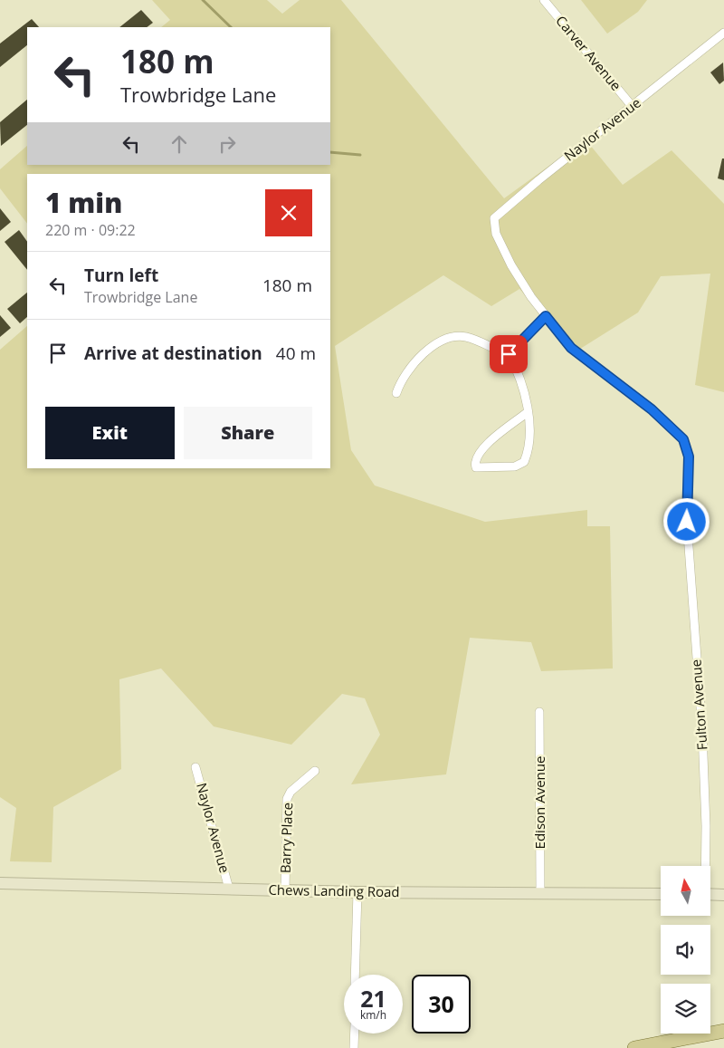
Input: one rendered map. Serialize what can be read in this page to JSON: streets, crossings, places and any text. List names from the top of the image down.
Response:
{
  "streets": {
    "street": [
      "Carver Avenue",
      "Naylor Avenue",
      "Fulton Avenue",
      "Edison Avenue",
      "Barry Place",
      "Chews Landing Road"
    ]
  },
  "crossings": [
    ["Carver Avenue", "Naylor Avenue"],
    ["Naylor Avenue", "Fulton Avenue"],
    ["Naylor Avenue", "Chews Landing Road"],
    ["Edison Avenue", "Chews Landing Road"],
    ["Barry Place", "Chews Landing Road"]
  ],
  "north": "top",
  "page": {
    "turn": ["180 m", "Trowbridge Lane"],
    "heading": ["1 min", "220 m · 09:22"],
    "list": [
      {
        "name": "Turn left",
        "note": "Trowbridge Lane",
        "value": "180 m"
      },
      {
        "name": "Arrive at destination",
        "value": "40 m"
      }
    ],
    "buttons": ["Exit", "Share"],
    "speed": "21 km/h",
    "limit": "30"
  }
}
